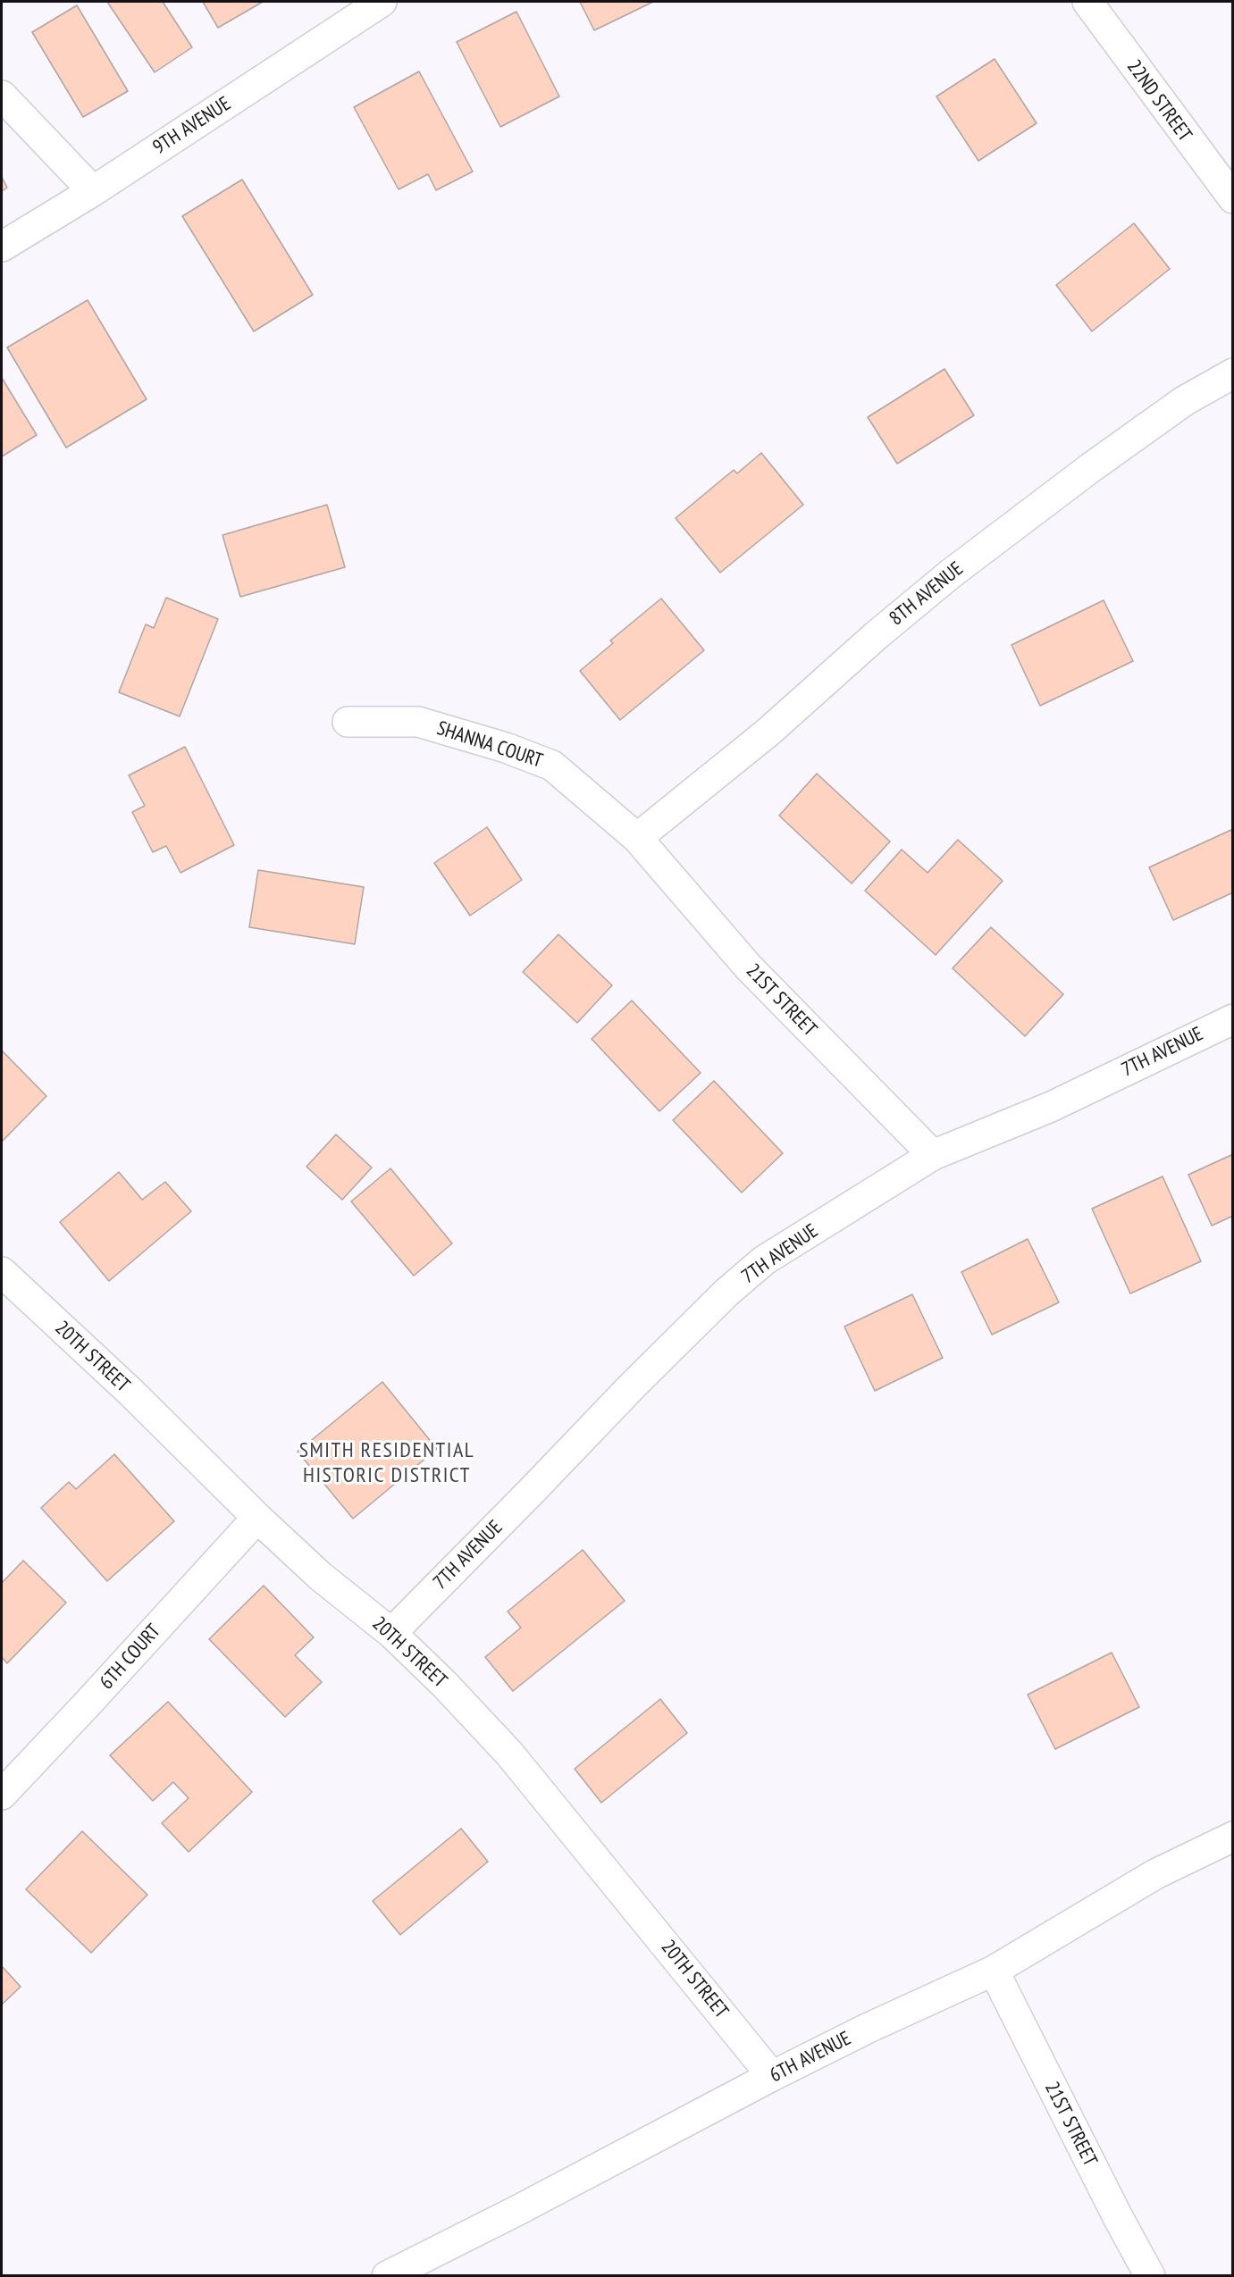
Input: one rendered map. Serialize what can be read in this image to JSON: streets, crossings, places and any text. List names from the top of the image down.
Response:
{
  "streets": {
    "street": [
      "22ND STREET",
      "9TH AVENUE",
      "8TH AVENUE",
      "SHANNA COURT",
      "21ST STREET",
      "7TH AVENUE",
      "20TH STREET",
      "6TH COURT",
      "6TH AVENUE"
    ]
  },
  "crossings": [
    ["8TH AVENUE", "SHANNA COURT"],
    ["8TH AVENUE", "21ST STREET"],
    ["SHANNA COURT", "21ST STREET"],
    ["21ST STREET", "7TH AVENUE"],
    ["21ST STREET", "6TH AVENUE"],
    ["7TH AVENUE", "20TH STREET"],
    ["20TH STREET", "6TH COURT"],
    ["20TH STREET", "6TH AVENUE"]
  ],
  "districts": ["SMITH RESIDENTIAL HISTORIC DISTRICT"]
}
